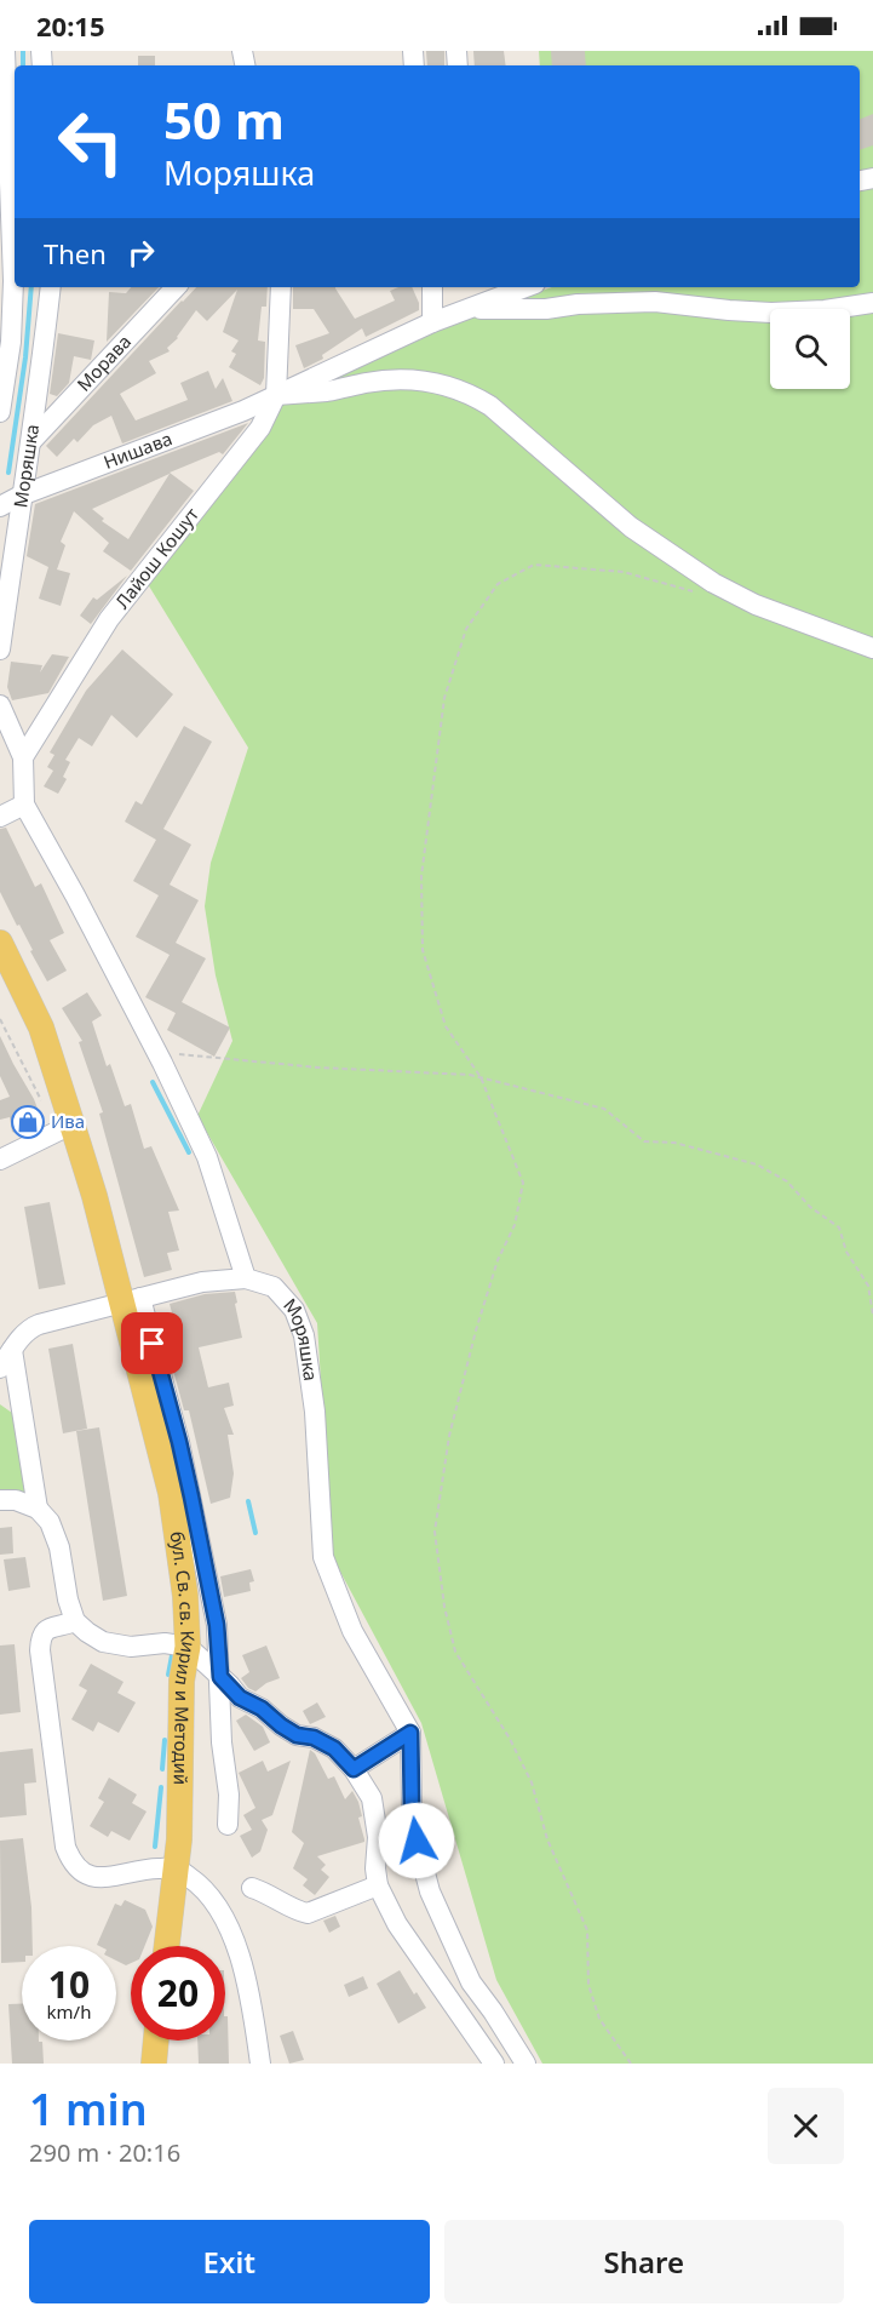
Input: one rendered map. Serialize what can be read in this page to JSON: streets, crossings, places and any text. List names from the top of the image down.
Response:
{
  "streets": {
    "main road": ["бул. Св. св. Кирил и Методий"],
    "street": [
      "Морава",
      "Нишава",
      "Моряшка",
      "Лайош Кошут"
    ]
  },
  "crossings": [
    ["Морава", "Моряшка"],
    ["Нишава", "Моряшка"],
    ["Нишава", "Лайош Кошут"]
  ],
  "places": {
    "shop": ["Ива"]
  },
  "page": {
    "status": "20:15",
    "turn": ["50 m", "Моряшка"],
    "then": "Then",
    "speed": "10 km/h",
    "limit": "20",
    "heading": ["1 min", "290 m · 20:16"],
    "buttons": ["Exit", "Share"]
  }
}
